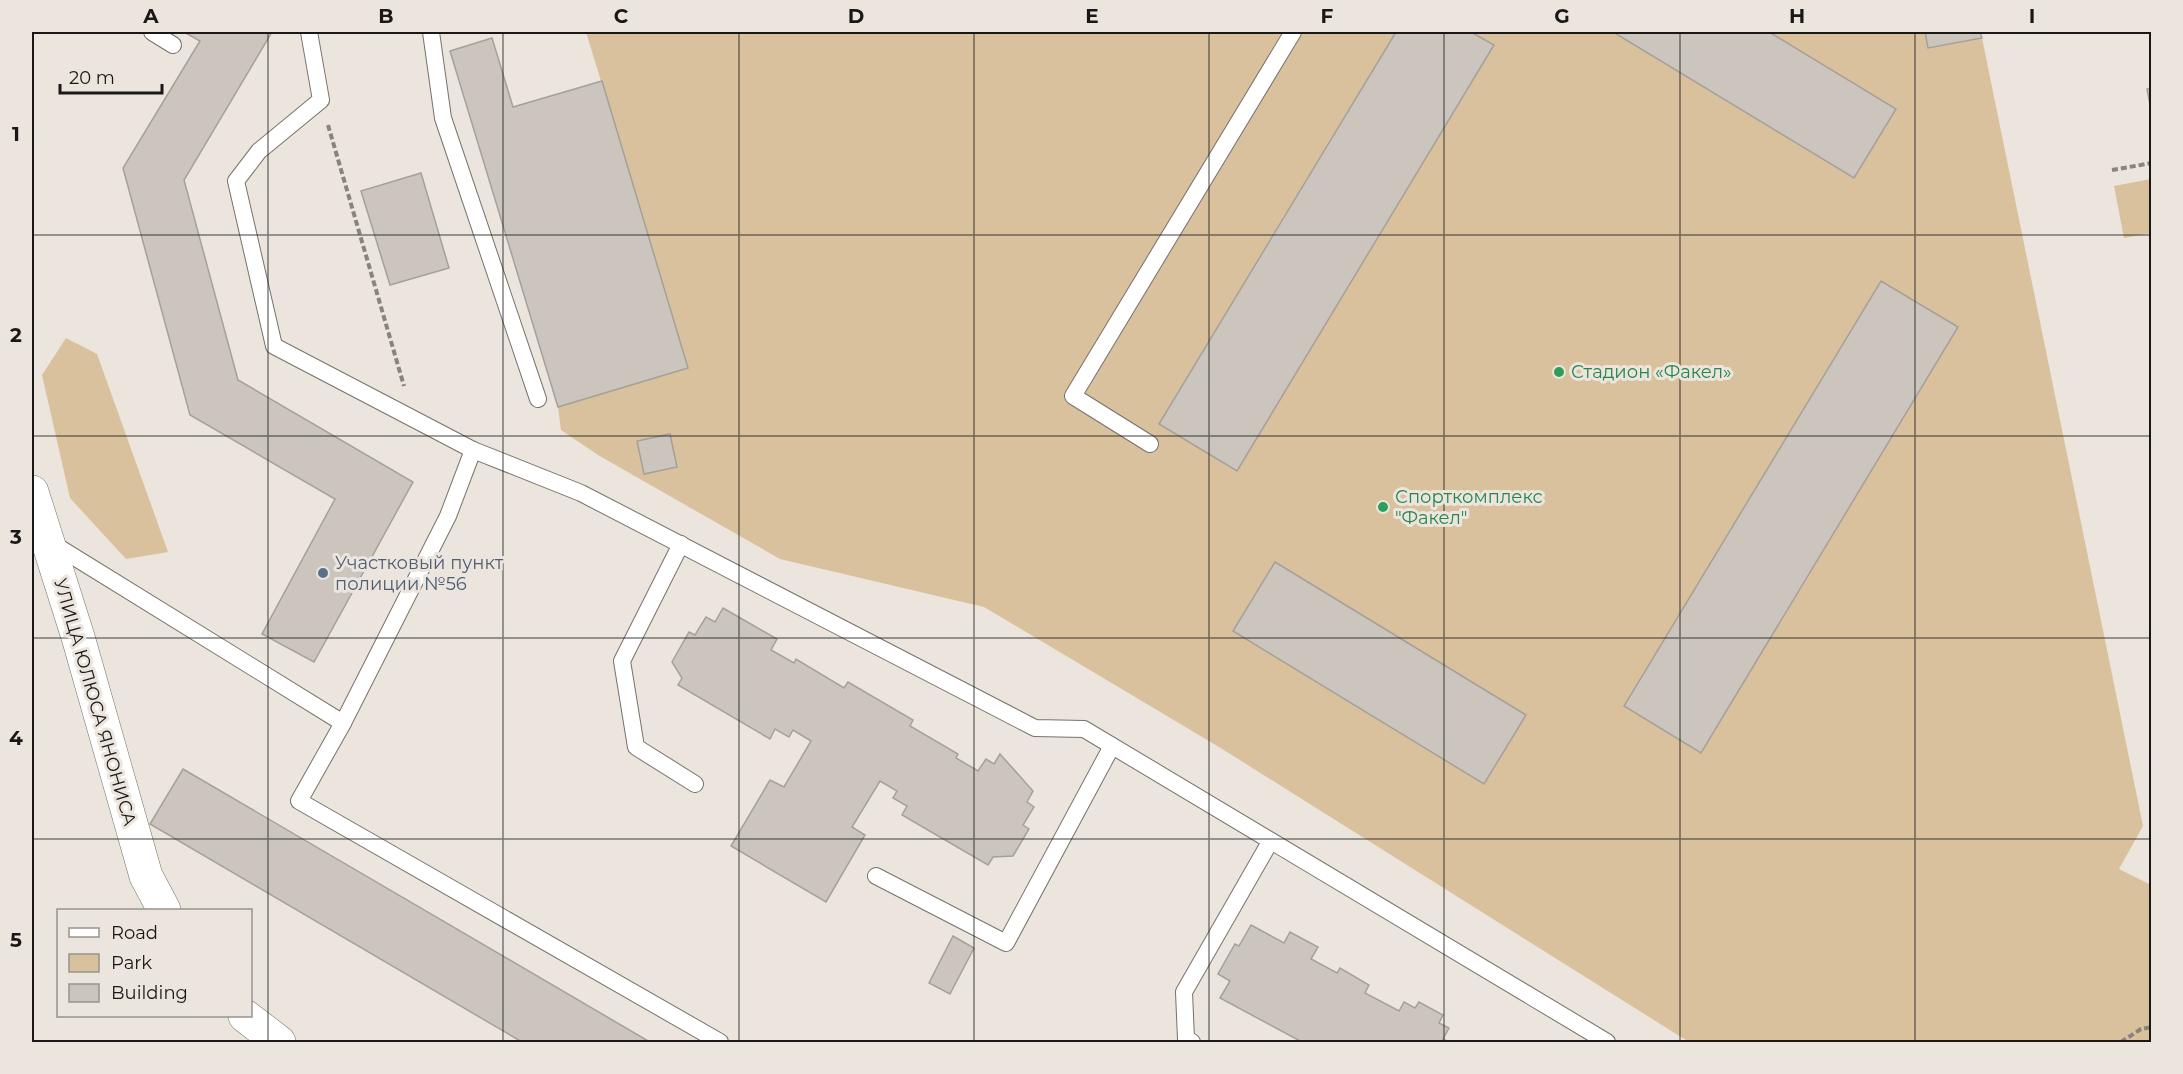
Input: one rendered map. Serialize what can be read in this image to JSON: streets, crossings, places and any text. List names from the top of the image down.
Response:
{
  "streets": {
    "street": ["УЛИЦА ЮЛЮСА ЯНОНИСА"]
  },
  "places": ["Стадион «Факел»", "Спорткомплекс \"Факел\"", "Участковый пункт полиции №56"],
  "legend": ["Road", "Park", "Building"],
  "scale_bar": "20 m",
  "grid": {
    "columns": [
      "A",
      "B",
      "C",
      "D",
      "E",
      "F",
      "G",
      "H",
      "I"
    ],
    "rows": [
      "1",
      "2",
      "3",
      "4",
      "5"
    ]
  }
}
